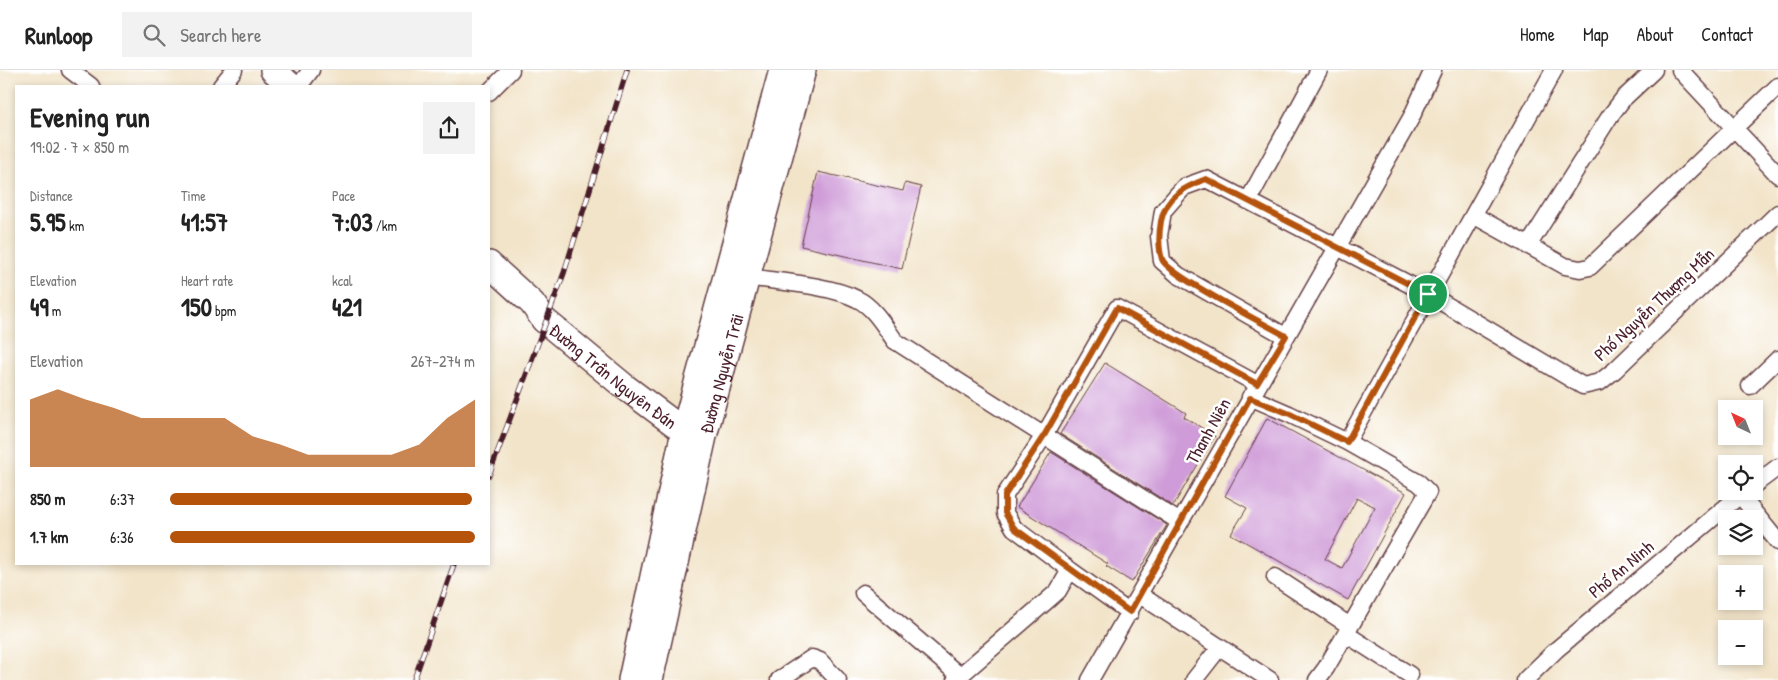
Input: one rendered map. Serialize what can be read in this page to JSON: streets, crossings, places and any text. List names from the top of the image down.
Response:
{
  "streets": {
    "highway": ["Đường Nguyễn Trãi", "Đường Trần Nguyên Đán"],
    "street": ["Phố Nguyễn Thượng Mẫn", "Thanh Niên", "Phố An Ninh"]
  },
  "crossings": [
    ["Phố Nguyễn Thượng Mẫn", "Thanh Niên"],
    ["Đường Nguyễn Trãi", "Đường Trần Nguyên Đán"]
  ],
  "north": "top left",
  "page": {
    "header": "Runloop",
    "search": "Search here",
    "nav": [
      "Home",
      "Map",
      "About",
      "Contact"
    ],
    "heading": ["Evening run", "19:02 · 7 × 850 m"],
    "stats": [
      ["Distance", "5.95 km"],
      ["Time", "41:57"],
      ["Pace", "7:03 /km"],
      ["Elevation", "49 m"],
      ["Heart rate", "150 bpm"],
      ["kcal", "421"]
    ],
    "chart": ["Elevation", "267–274 m"],
    "map_buttons": ["+", "−"],
    "list": [
      {
        "name": "850 m",
        "note": "6:37"
      },
      {
        "name": "1.7 km",
        "note": "6:36"
      }
    ]
  }
}
